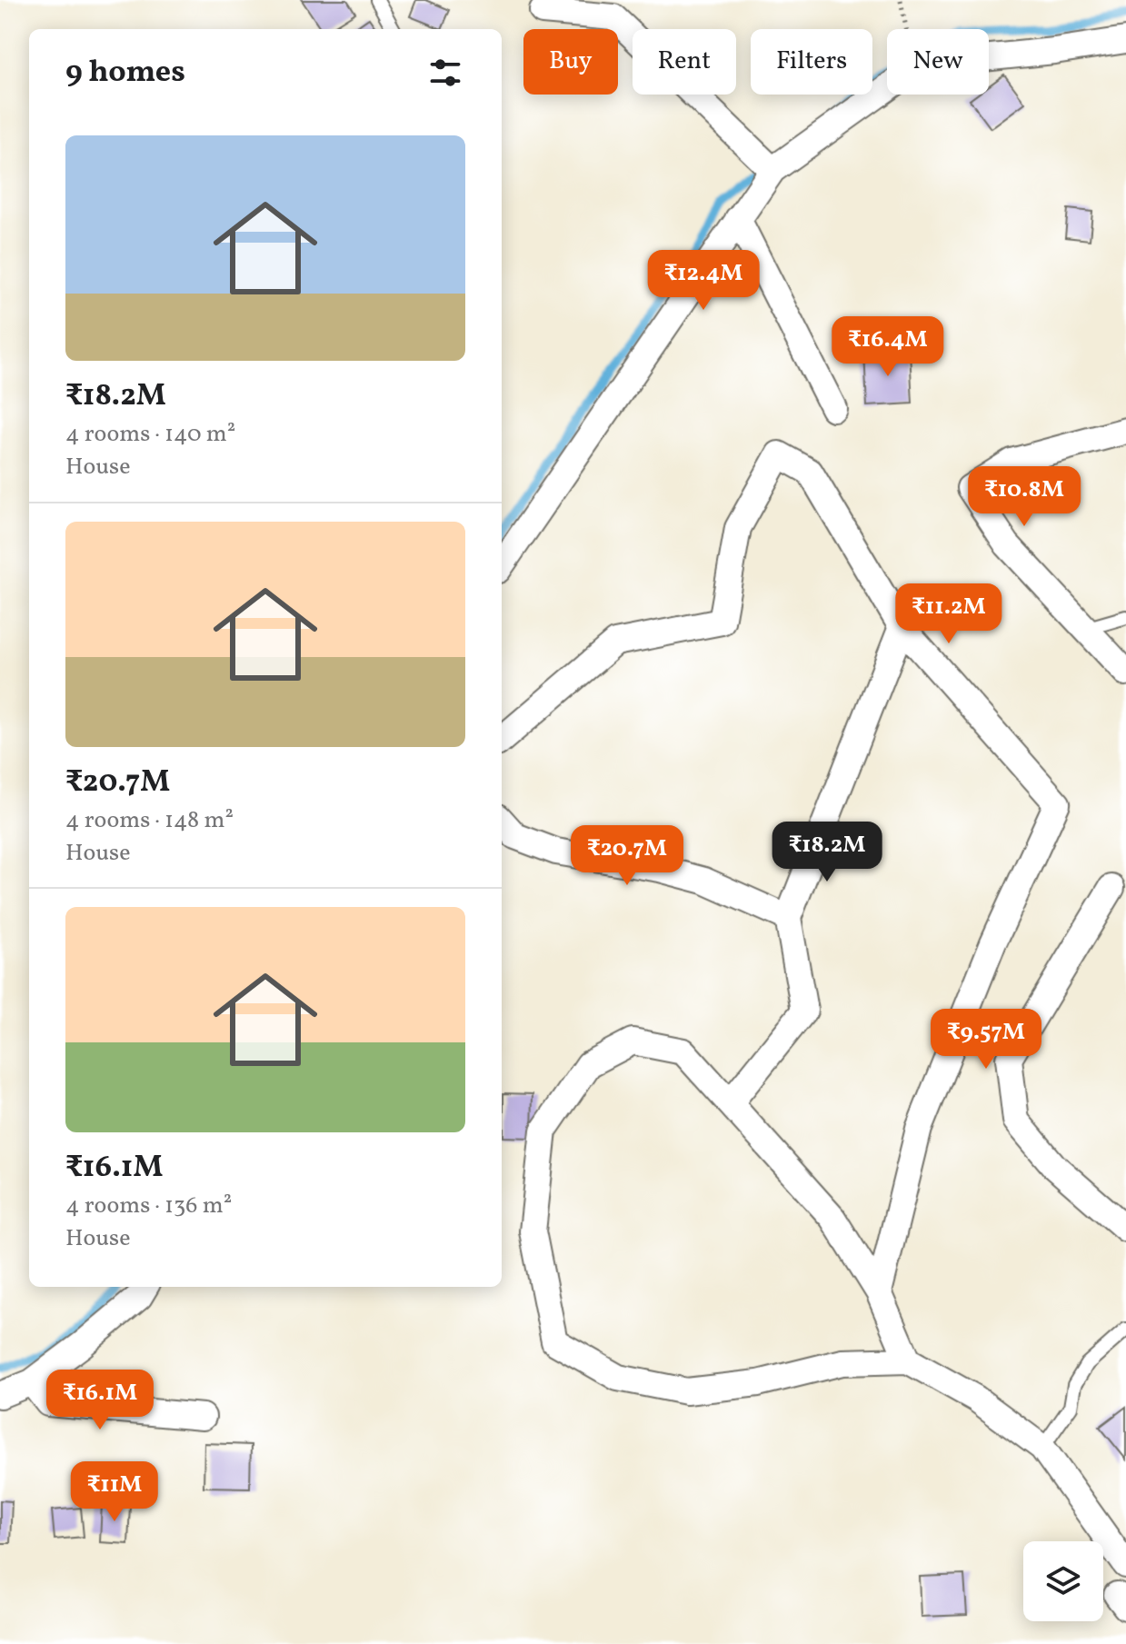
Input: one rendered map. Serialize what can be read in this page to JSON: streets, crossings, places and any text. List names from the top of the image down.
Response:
{
  "page": {
    "chip": [
      "Buy",
      "Rent",
      "Filters",
      "New"
    ],
    "heading": "9 homes",
    "list": [
      {
        "name": "₹18.2M",
        "note": "4 rooms · 140 m² · House"
      },
      {
        "name": "₹20.7M",
        "note": "4 rooms · 148 m² · House"
      },
      {
        "name": "₹16.1M",
        "note": "4 rooms · 136 m² · House"
      }
    ],
    "price": [
      "₹12.4M",
      "₹16.4M",
      "₹10.8M",
      "₹11.2M",
      "₹18.2M",
      "₹20.7M",
      "₹9.57M",
      "₹16.1M",
      "₹11M"
    ]
  }
}
